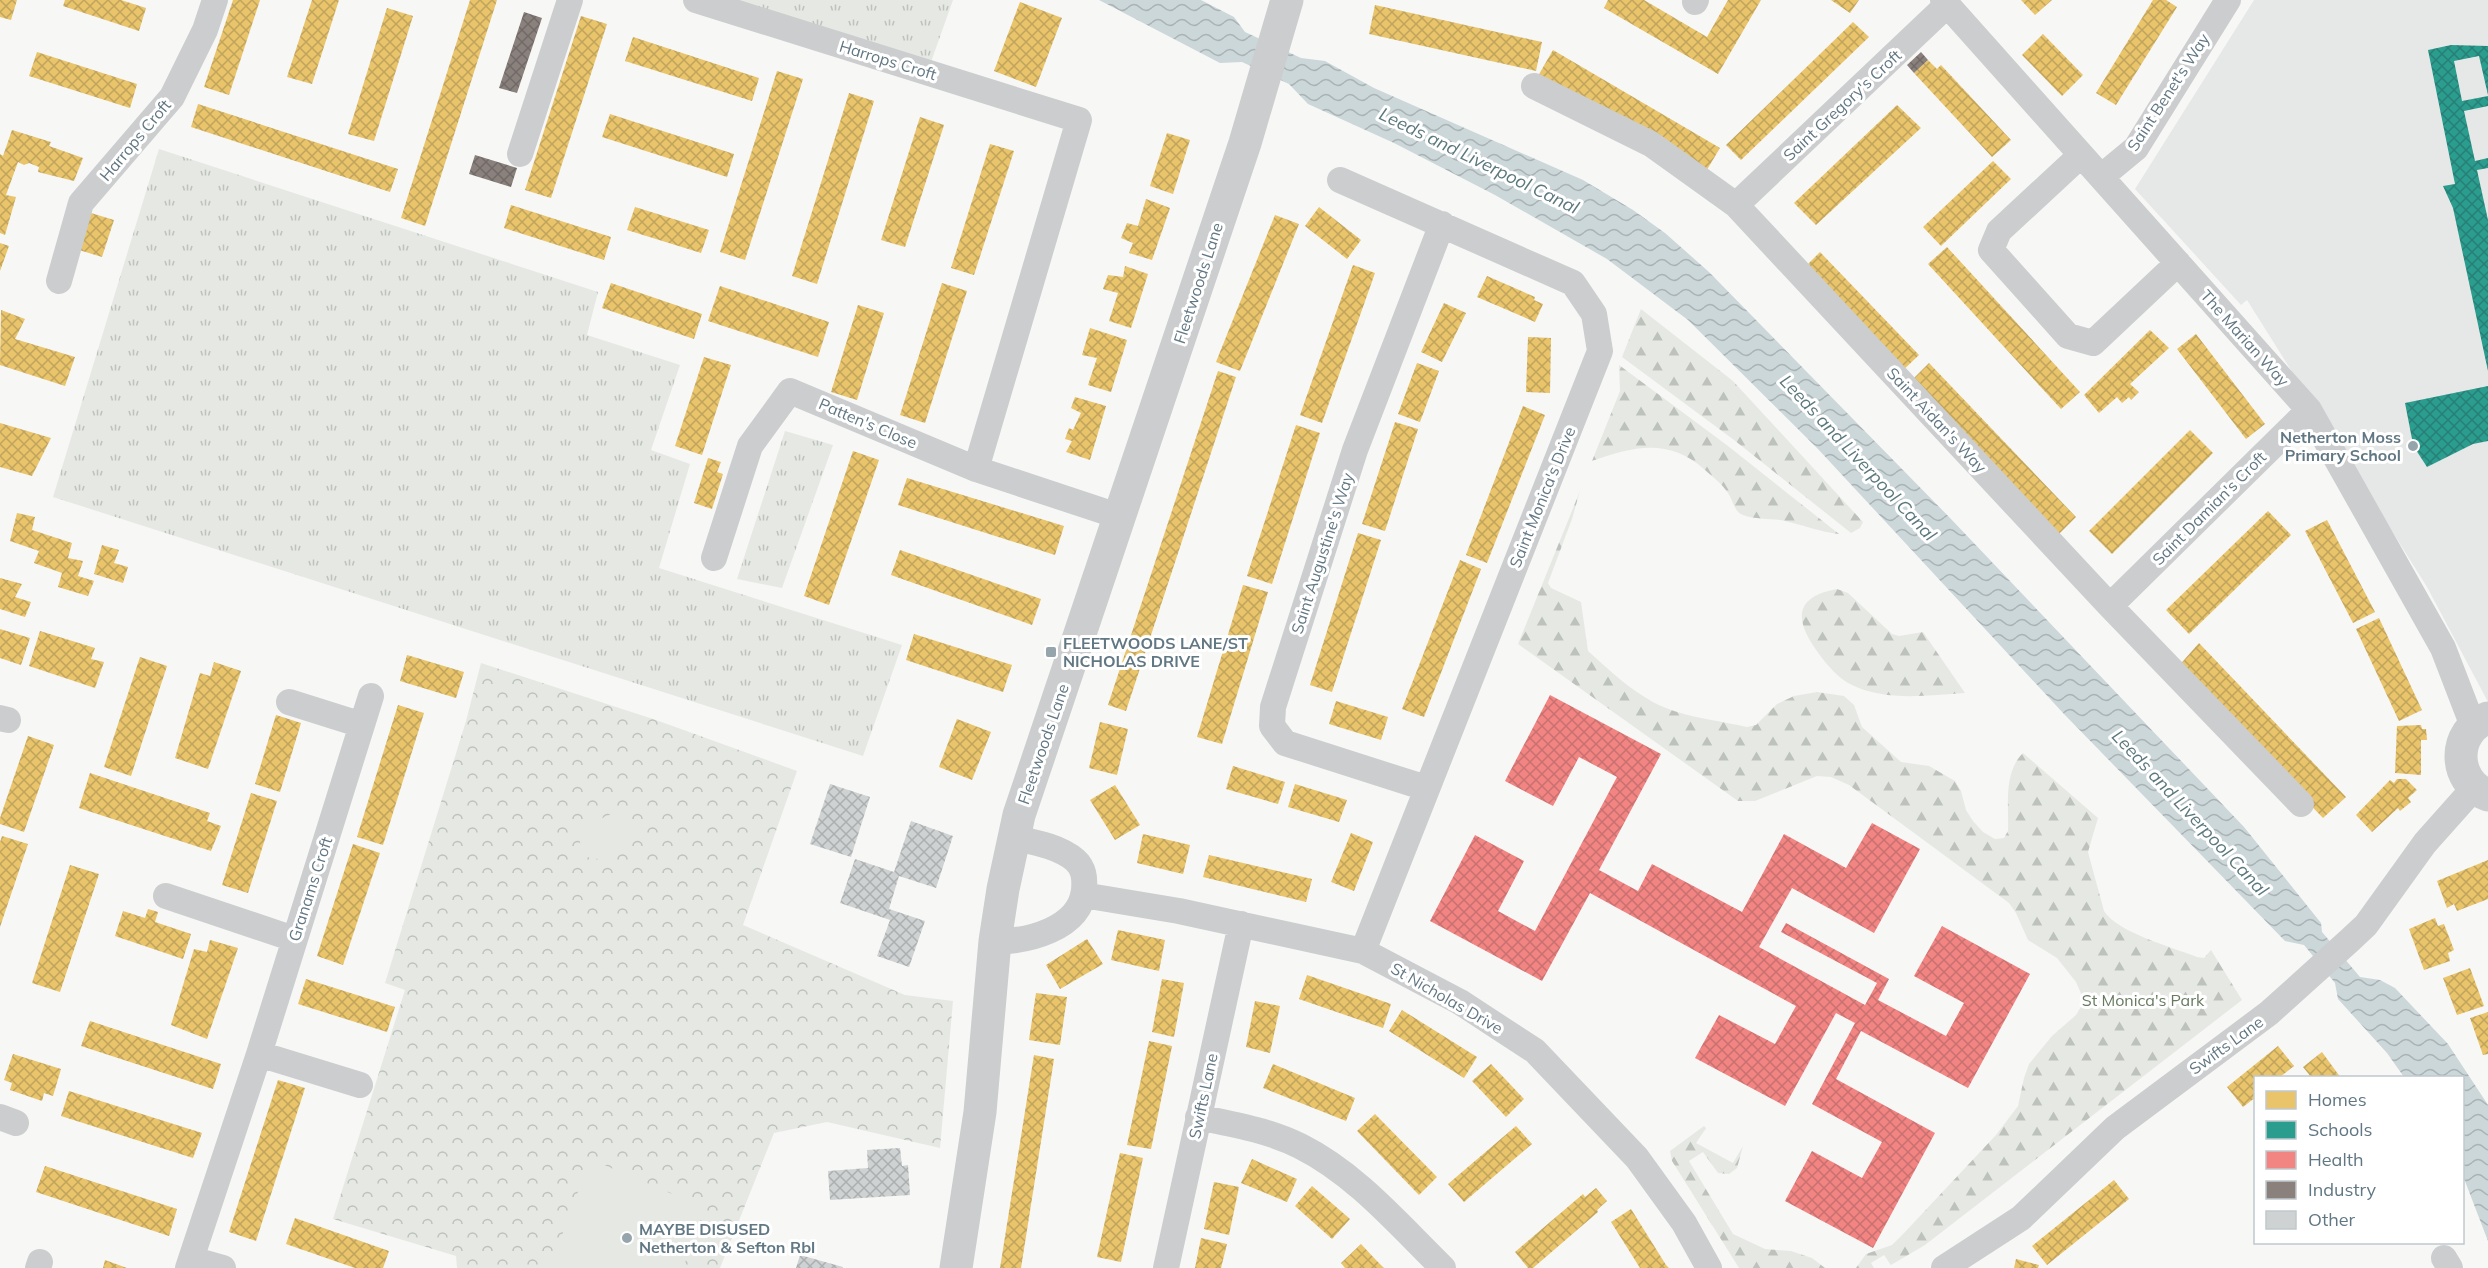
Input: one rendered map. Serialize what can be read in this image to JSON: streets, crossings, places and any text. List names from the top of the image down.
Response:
{
  "streets": {
    "street": [
      "Harrops Croft",
      "Saint Benet's Way",
      "Saint Gregory's Croft",
      "Fleetwoods Lane",
      "The Marian Way",
      "Saint Aidan's Way",
      "Patten's Close",
      "Saint Monica's Drive",
      "Saint Damian's Croft",
      "Saint Augustine's Way",
      "Granams Croft",
      "St Nicholas Drive",
      "Swifts Lane"
    ]
  },
  "crossings": [
    ["Harrops Croft", "Patten's Close"],
    ["Saint Benet's Way", "The Marian Way"],
    ["Saint Gregory's Croft", "The Marian Way"],
    ["Saint Gregory's Croft", "Saint Aidan's Way"],
    ["Fleetwoods Lane", "Patten's Close"],
    ["The Marian Way", "Saint Damian's Croft"],
    ["Saint Aidan's Way", "Saint Damian's Croft"],
    ["Saint Monica's Drive", "Saint Augustine's Way"],
    ["Saint Monica's Drive", "St Nicholas Drive"],
    ["St Nicholas Drive", "Swifts Lane"]
  ],
  "water": ["Leeds and Liverpool Canal"],
  "parks": ["St Monica's Park"],
  "places": {
    "other": ["Netherton Moss Primary School", "MAYBE DISUSED Netherton & Sefton Rbl"],
    "transit": ["FLEETWOODS LANE/ST NICHOLAS DRIVE"]
  },
  "legend": [
    "Homes",
    "Schools",
    "Health",
    "Industry",
    "Other"
  ]
}
